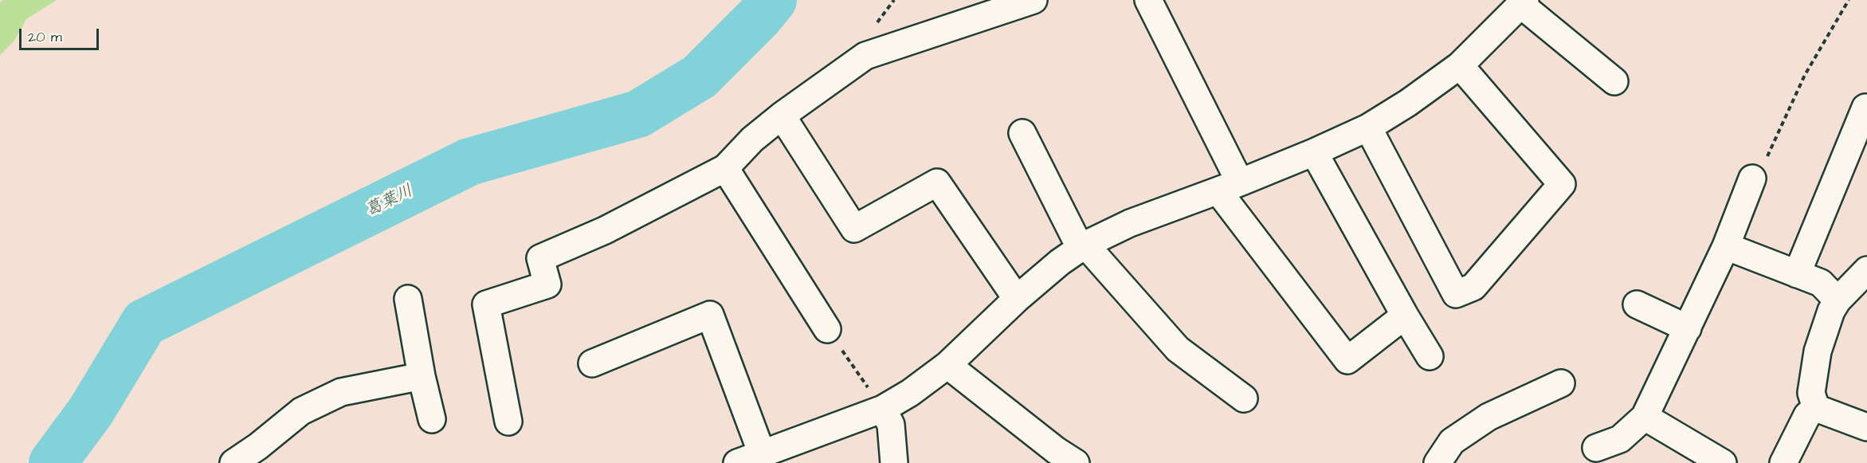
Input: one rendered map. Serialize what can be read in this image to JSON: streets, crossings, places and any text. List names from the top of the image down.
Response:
{
  "water": ["葛葉川"],
  "scale_bar": "20 m"
}
